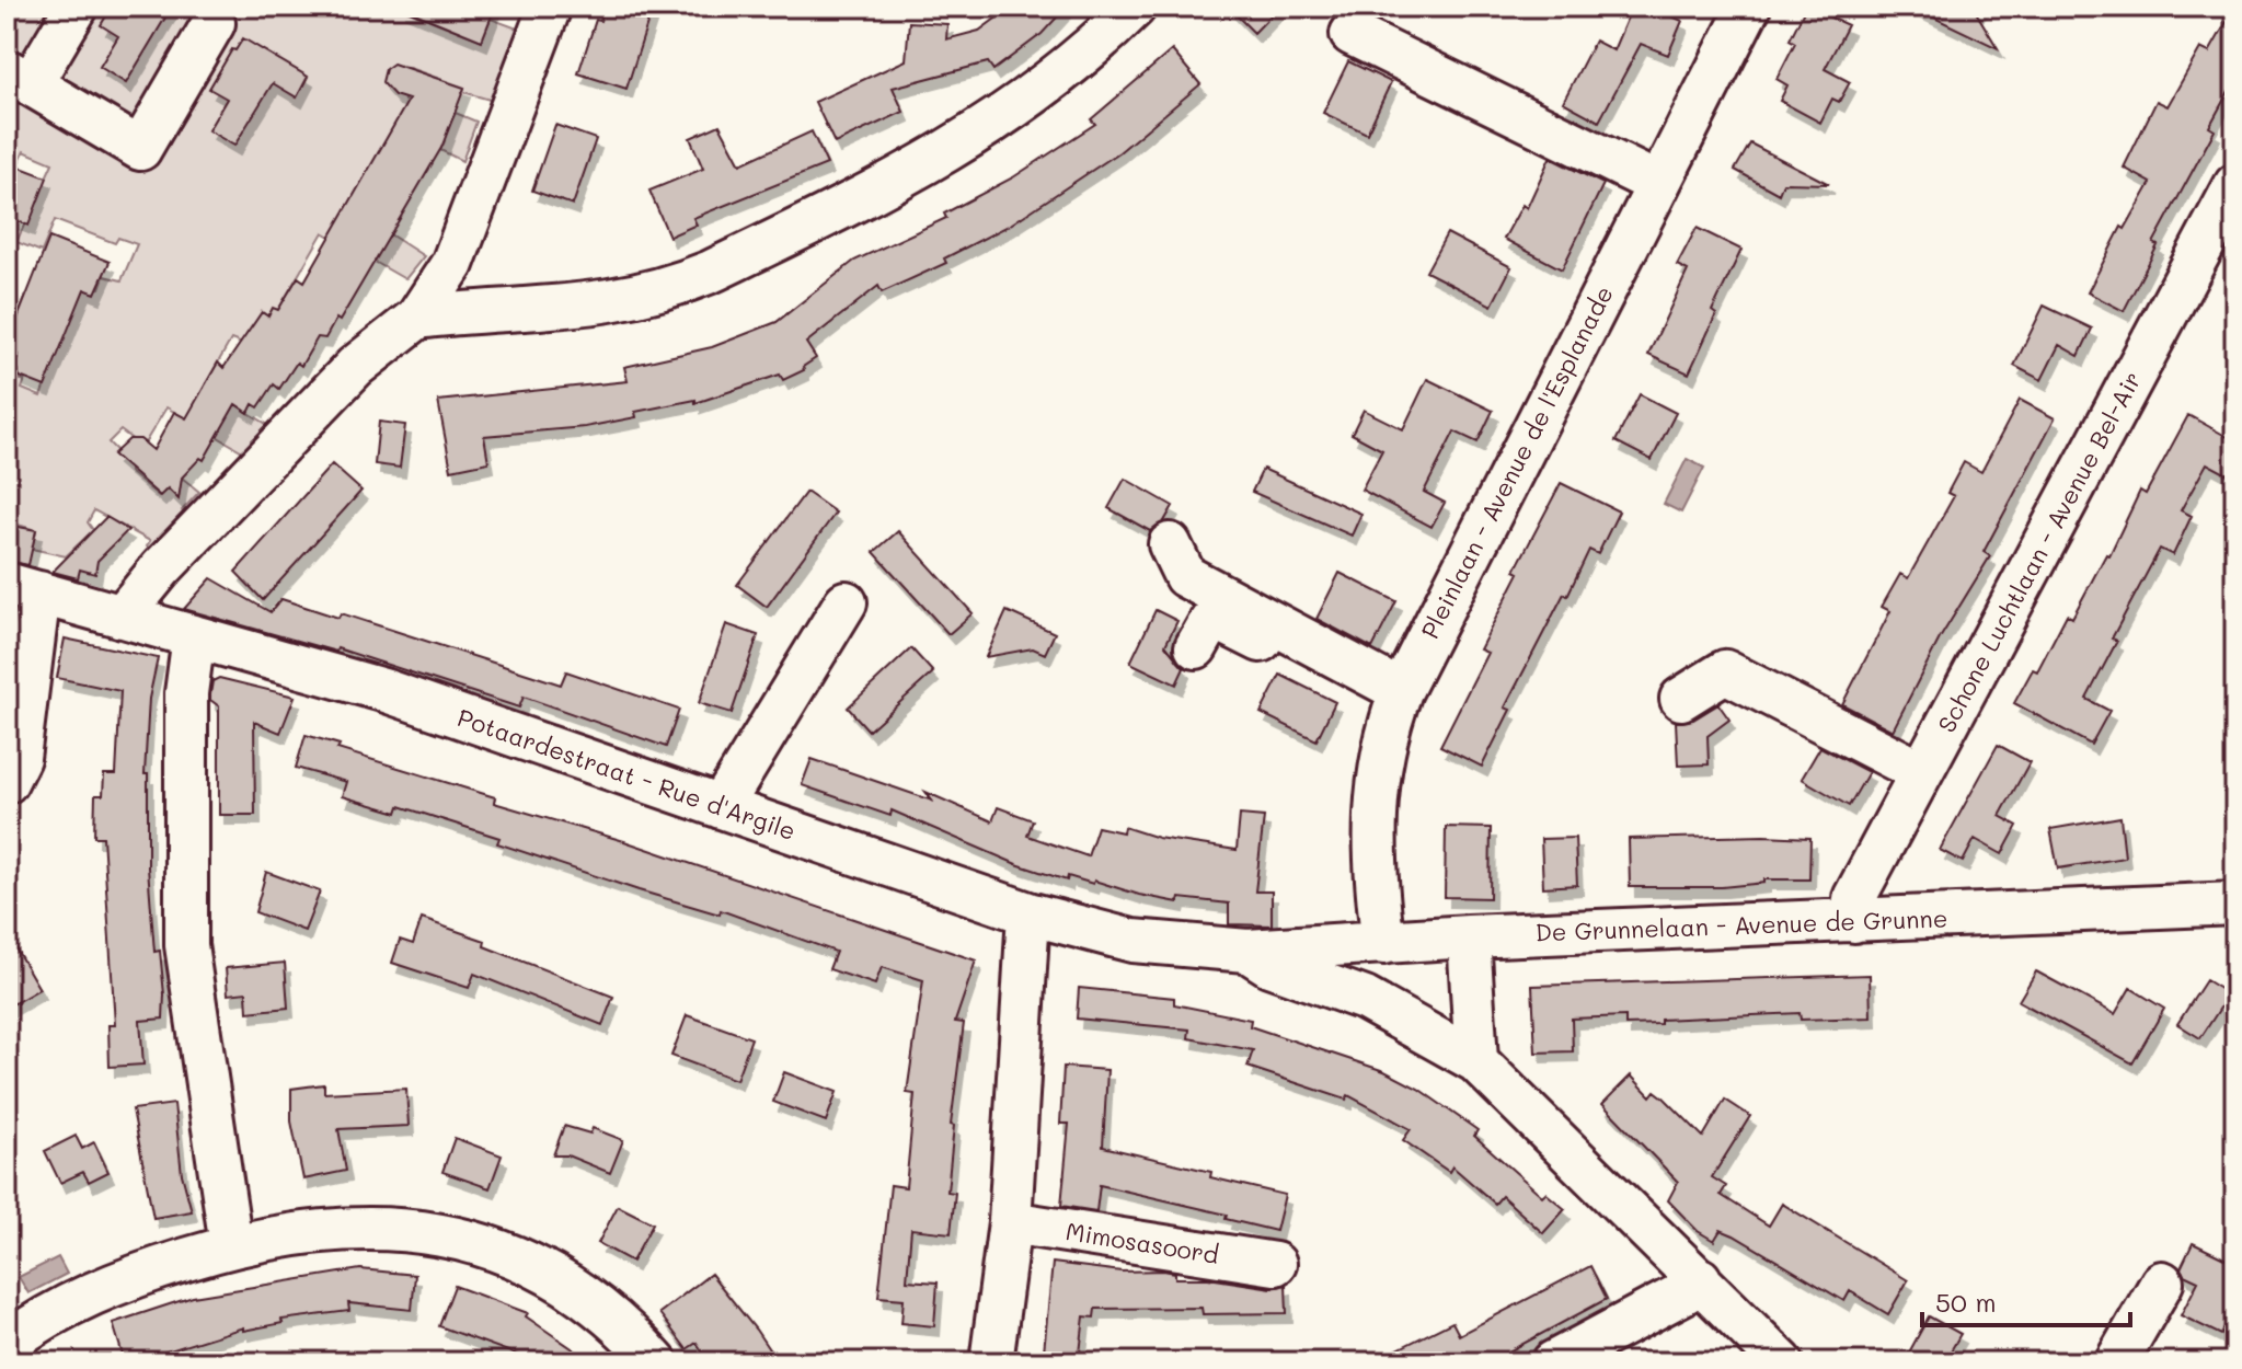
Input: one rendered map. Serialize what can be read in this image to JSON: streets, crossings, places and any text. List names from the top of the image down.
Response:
{
  "streets": {
    "street": [
      "Pleinlaan - Avenue de l'Esplanade",
      "Schone Luchtlaan - Avenue Bel-Air",
      "Potaardestraat - Rue d'Argile",
      "De Grunnelaan - Avenue de Grunne",
      "Mimosasoord"
    ]
  },
  "crossings": [
    ["Pleinlaan - Avenue de l'Esplanade", "De Grunnelaan - Avenue de Grunne"],
    ["Schone Luchtlaan - Avenue Bel-Air", "De Grunnelaan - Avenue de Grunne"],
    ["Potaardestraat - Rue d'Argile", "De Grunnelaan - Avenue de Grunne"]
  ],
  "scale_bar": "50 m"
}
